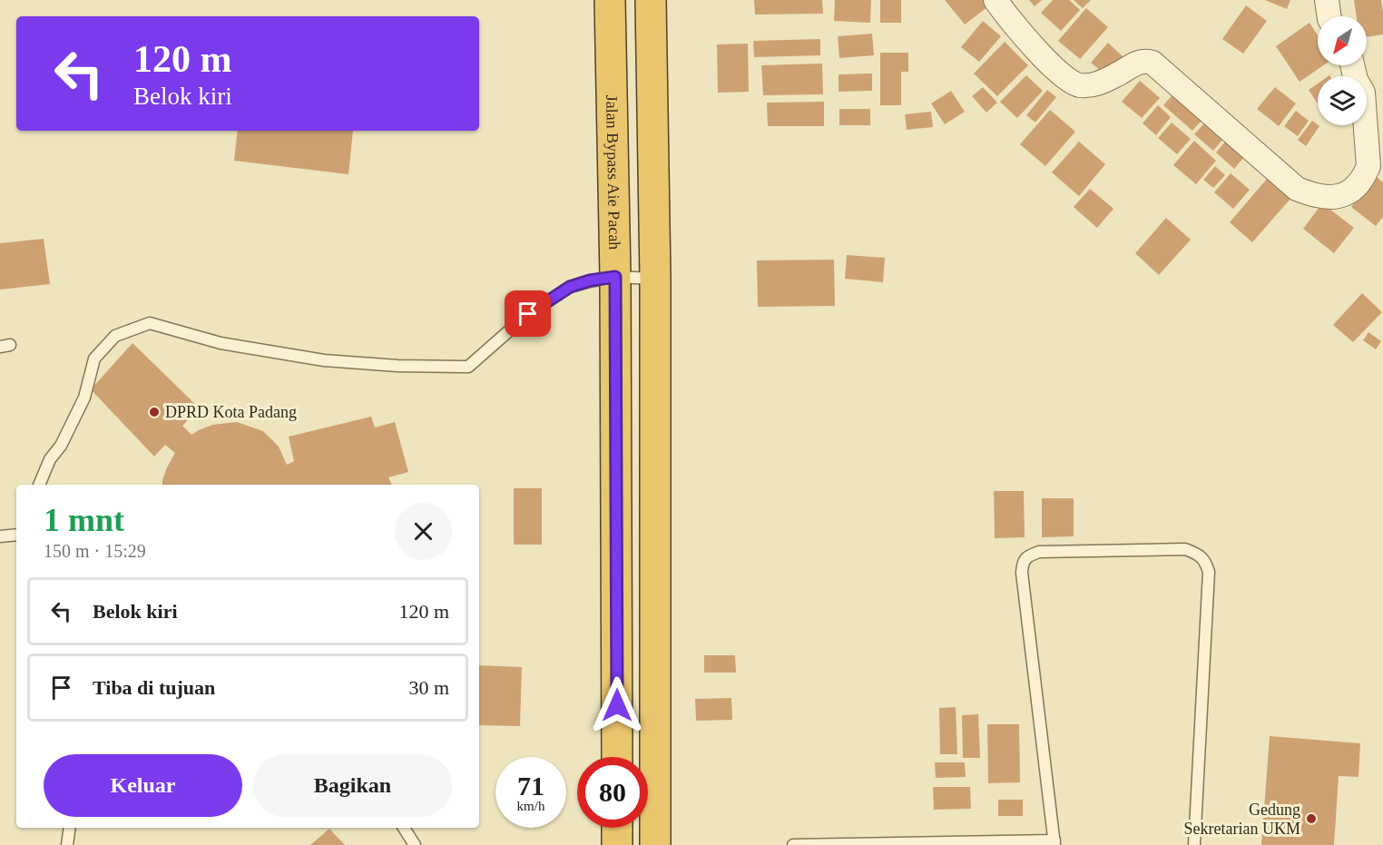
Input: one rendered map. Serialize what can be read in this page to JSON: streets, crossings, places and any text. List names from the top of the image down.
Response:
{
  "streets": {
    "highway": ["Jalan Bypass Aie Pacah"]
  },
  "places": ["DPRD Kota Padang", "Gedung Sekretarian UKM"],
  "north": "bottom left",
  "page": {
    "turn": ["120 m", "Belok kiri"],
    "heading": ["1 mnt", "150 m · 15:29"],
    "list": [
      {
        "name": "Belok kiri",
        "value": "120 m"
      },
      {
        "name": "Tiba di tujuan",
        "value": "30 m"
      }
    ],
    "buttons": ["Keluar", "Bagikan"],
    "speed": "71 km/h",
    "limit": "80"
  }
}
